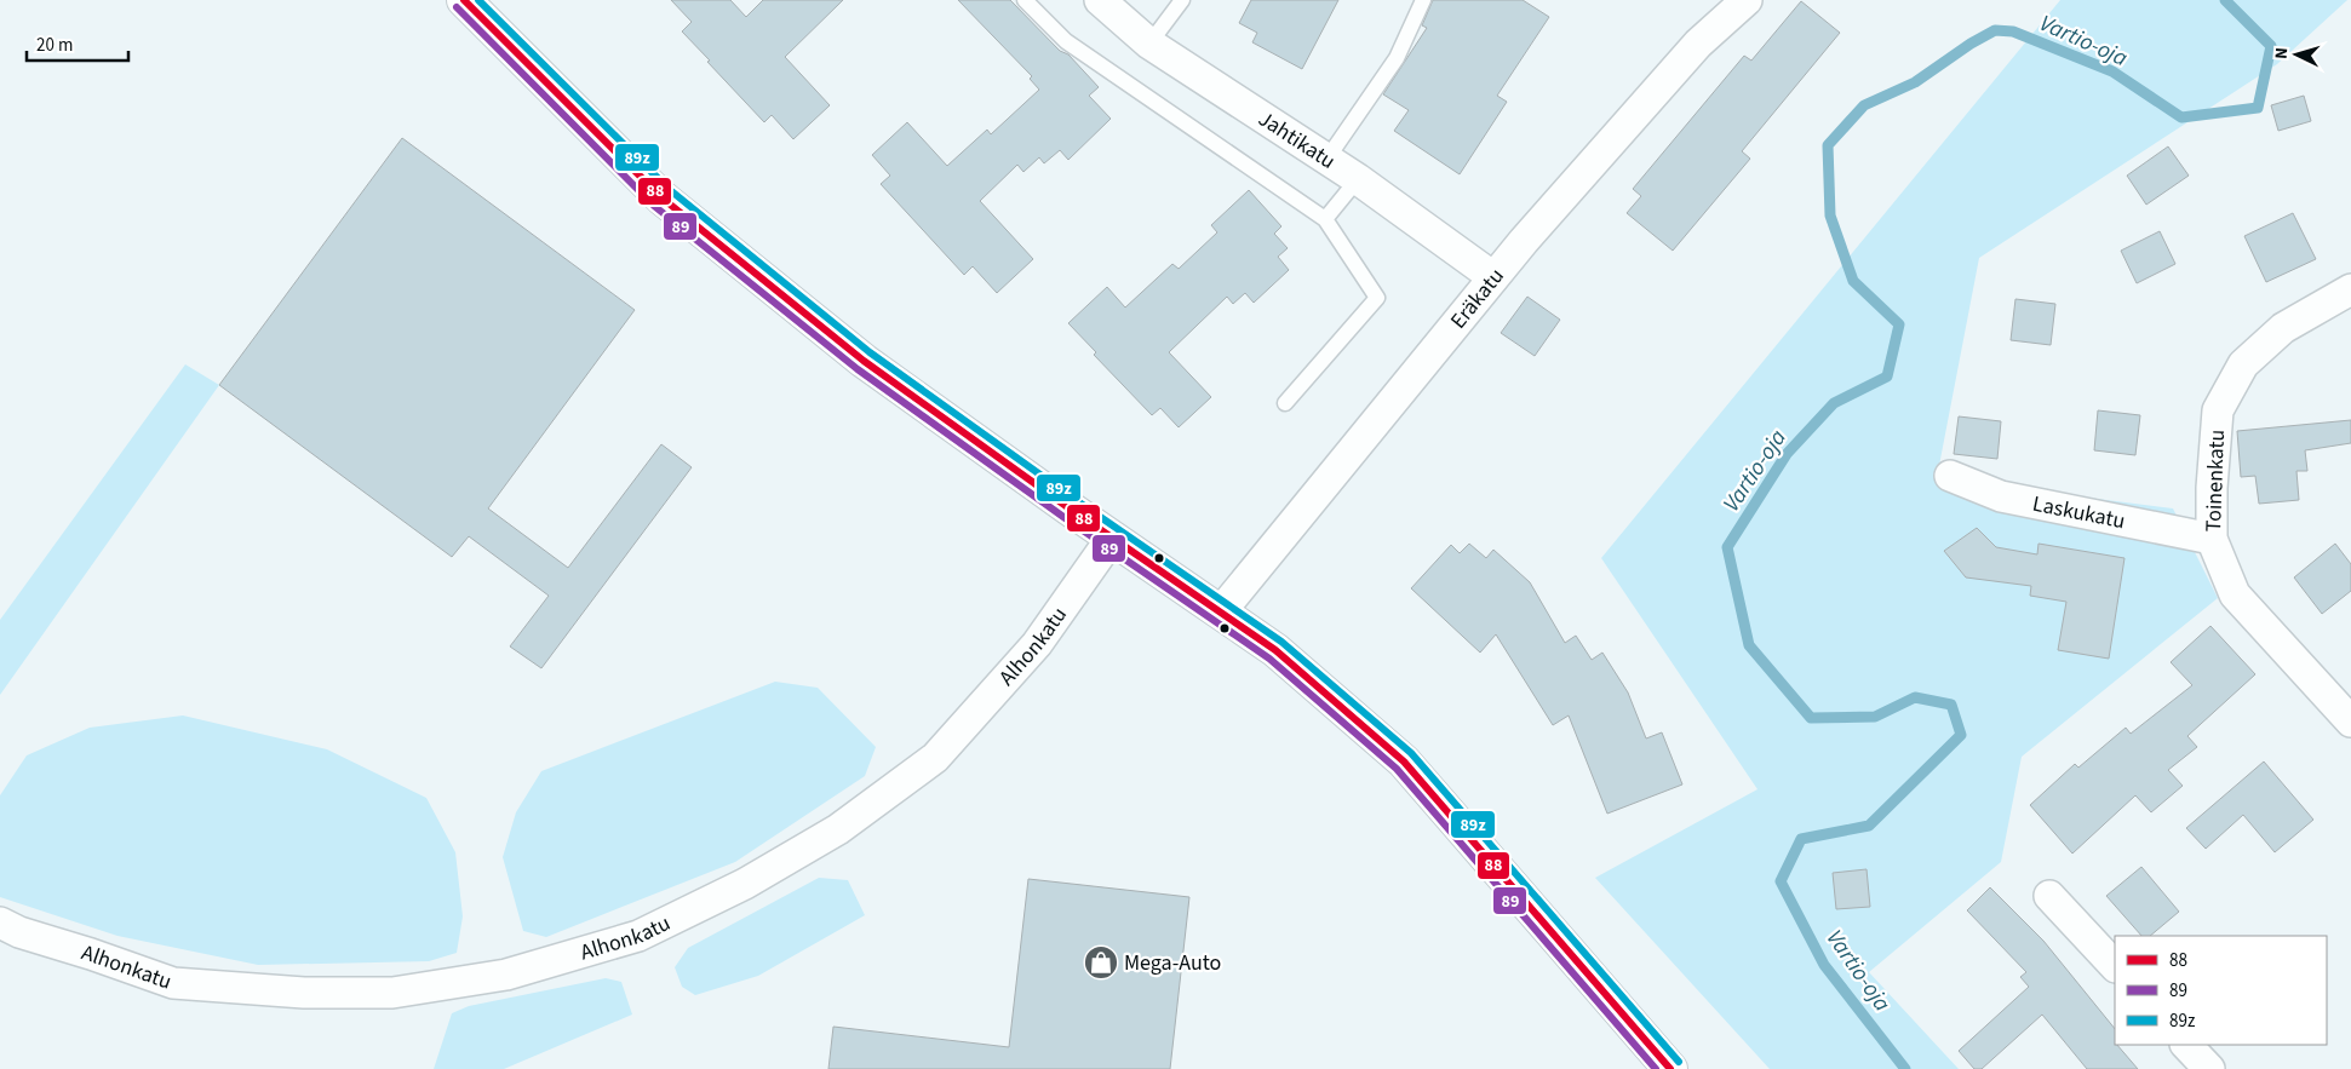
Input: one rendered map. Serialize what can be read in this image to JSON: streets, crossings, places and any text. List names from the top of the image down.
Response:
{
  "streets": {
    "street": [
      "Jahtikatu",
      "Eräkatu",
      "Toinenkatu",
      "Laskukatu",
      "Alhonkatu"
    ]
  },
  "crossings": [
    ["Jahtikatu", "Eräkatu"],
    ["Toinenkatu", "Laskukatu"]
  ],
  "water": ["Vartio-oja"],
  "places": {
    "shop": ["Mega-Auto"]
  },
  "lines": ["transit line 88", "transit line 89z", "transit line 89"],
  "legend": ["88", "89", "89z"],
  "scale_bar": "20 m",
  "north": "left"
}
